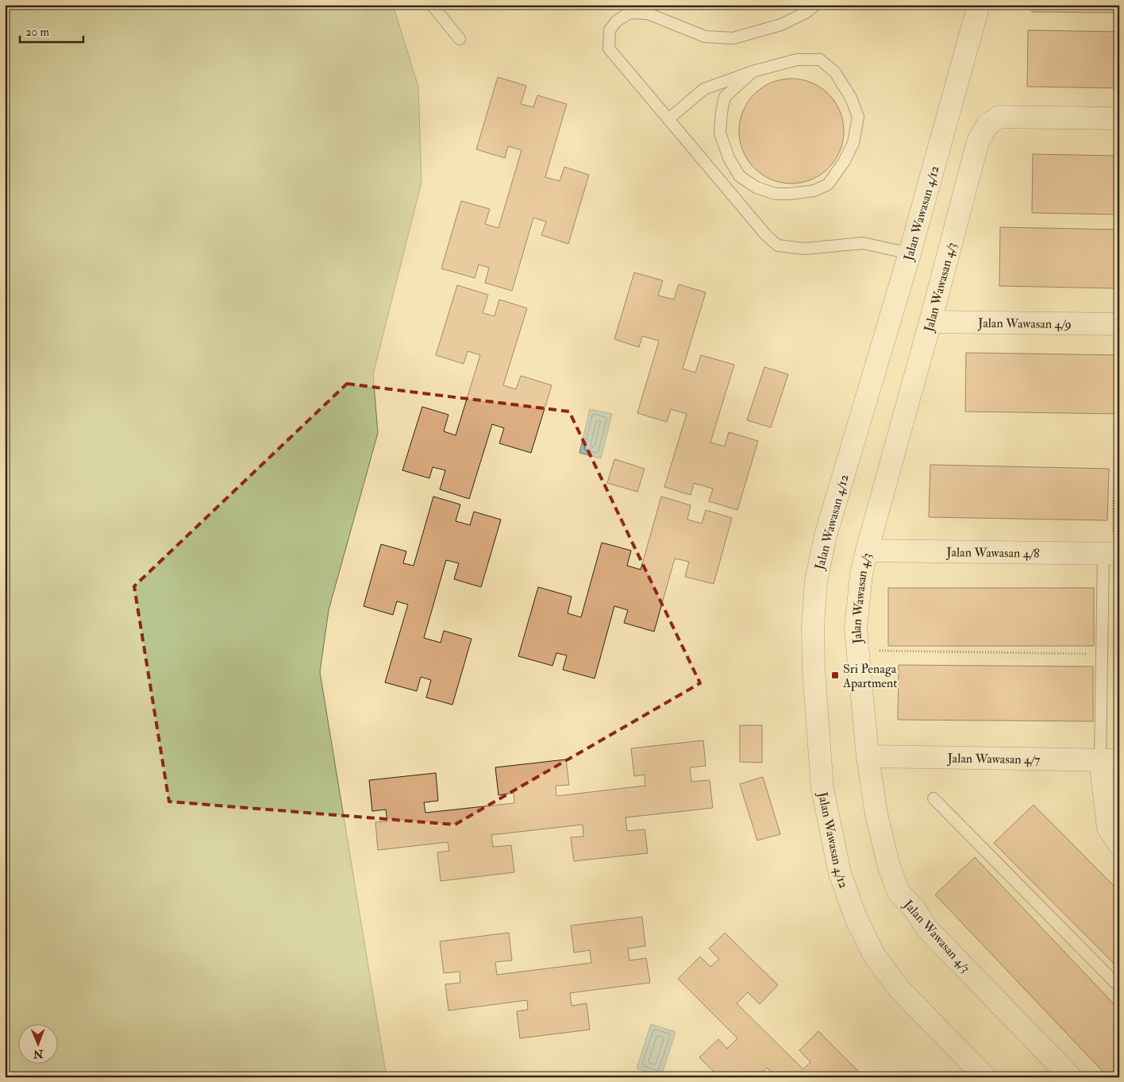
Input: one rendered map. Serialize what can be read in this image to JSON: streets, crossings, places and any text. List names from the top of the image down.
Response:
{
  "streets": {
    "street": [
      "Jalan Wawasan 4/12",
      "Jalan Wawasan 4/3",
      "Jalan Wawasan 4/9",
      "Jalan Wawasan 4/8",
      "Jalan Wawasan 4/7"
    ]
  },
  "crossings": [
    ["Jalan Wawasan 4/3", "Jalan Wawasan 4/9"],
    ["Jalan Wawasan 4/3", "Jalan Wawasan 4/8"],
    ["Jalan Wawasan 4/3", "Jalan Wawasan 4/7"]
  ],
  "places": {
    "transit": ["Sri Penaga Apartment"]
  },
  "scale_bar": "20 m",
  "north": "bottom"
}
